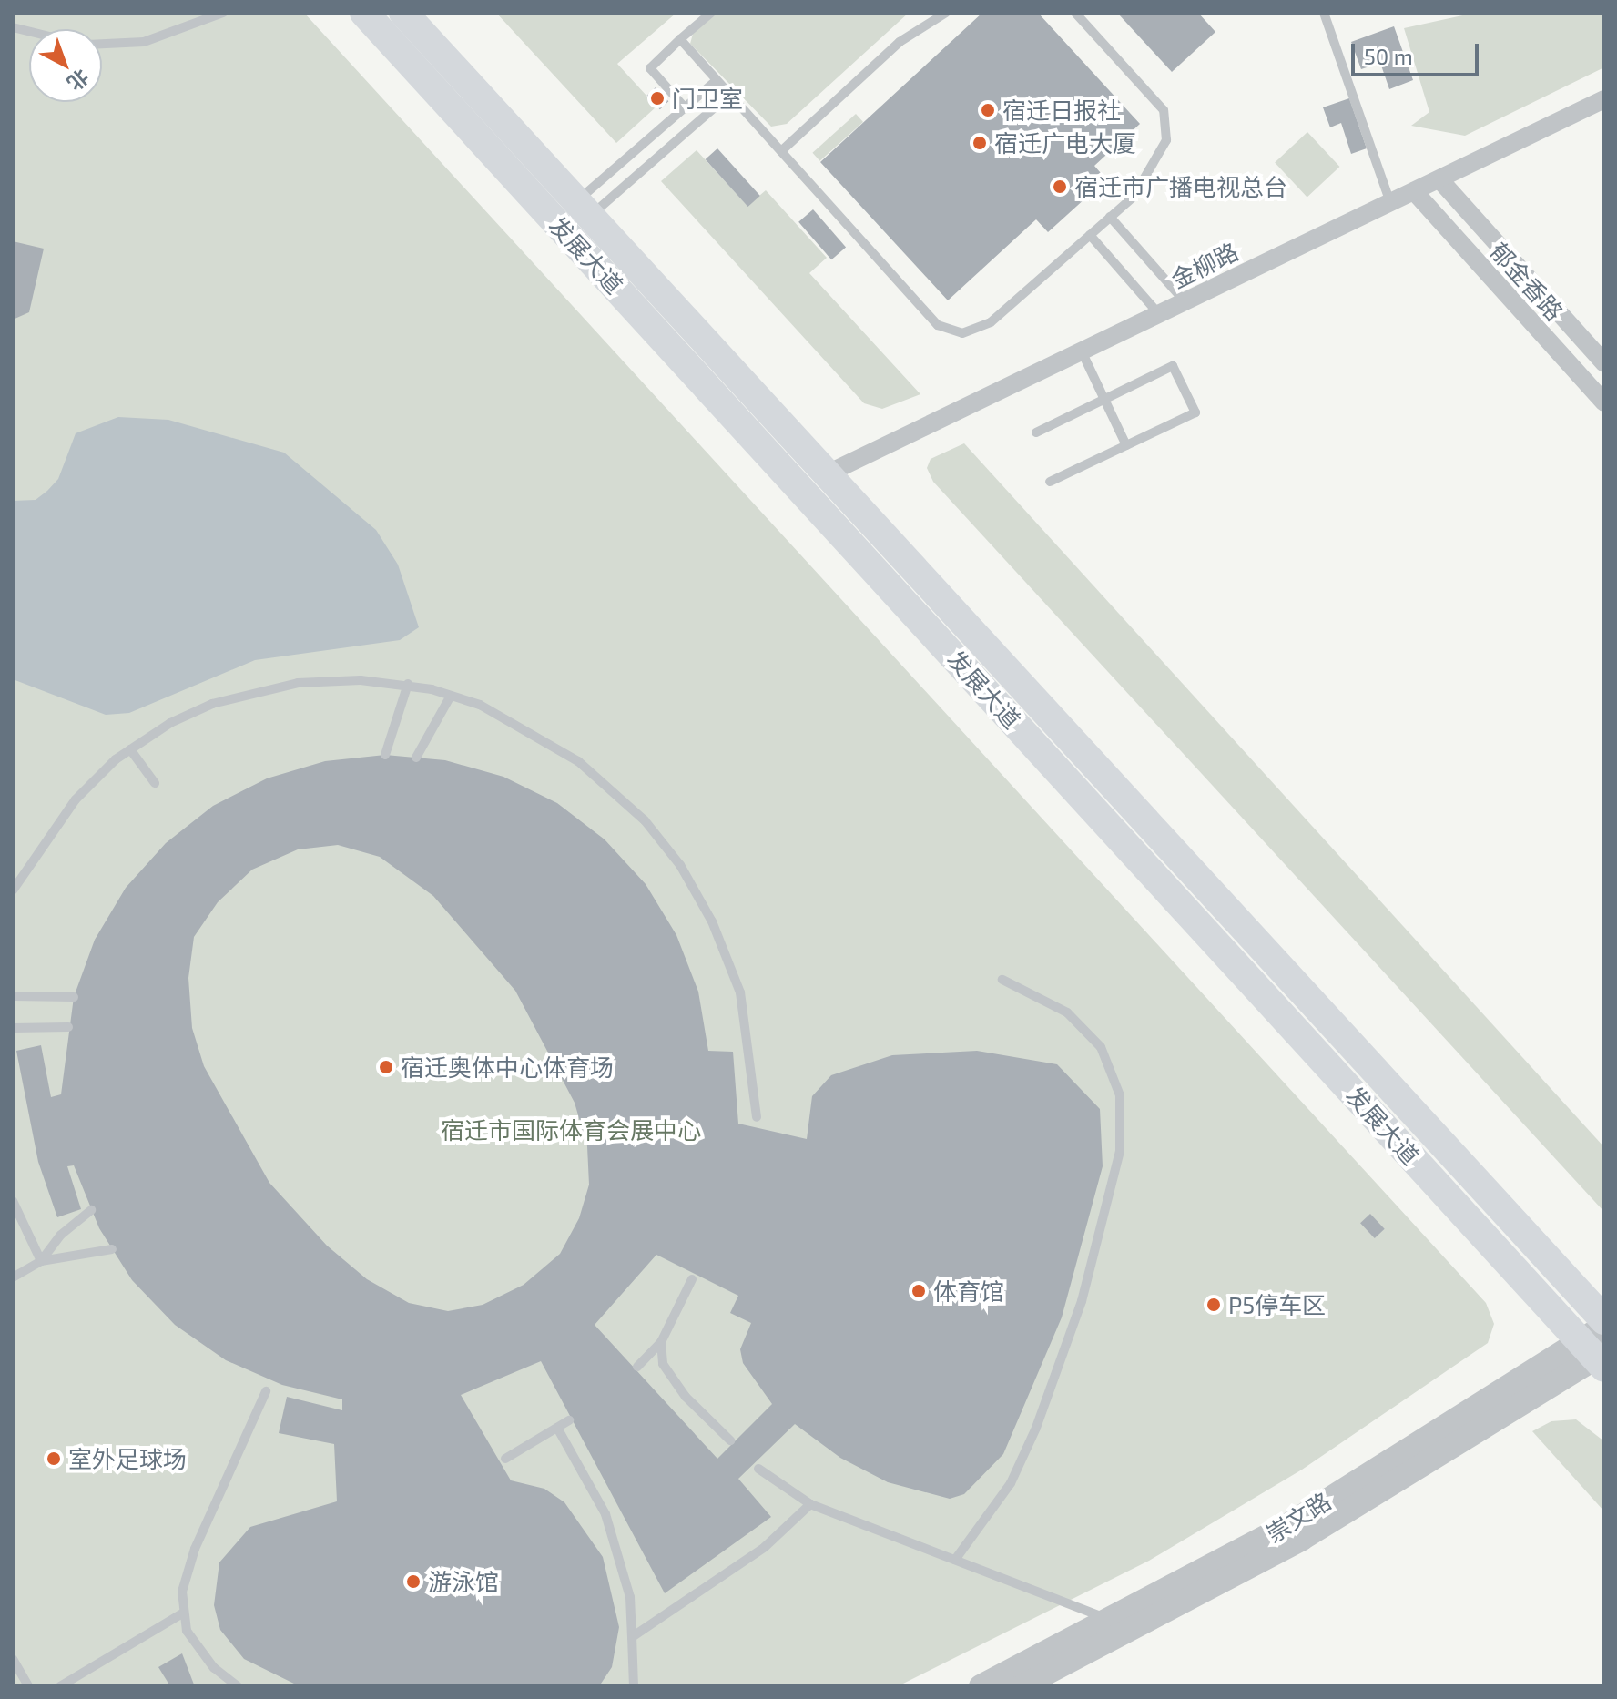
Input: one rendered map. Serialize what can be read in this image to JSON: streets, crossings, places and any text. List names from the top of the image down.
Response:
{
  "streets": {
    "main road": ["发展大道"],
    "street": ["金柳路", "郁金香路", "崇文路"]
  },
  "crossings": [
    ["发展大道", "金柳路"],
    ["发展大道", "崇文路"],
    ["金柳路", "郁金香路"]
  ],
  "parks": ["宿迁市国际体育会展中心"],
  "places": [
    "门卫室",
    "宿迁日报社",
    "宿迁广电大厦",
    "宿迁市广播电视总台",
    "宿迁奥体中心体育场",
    "体育馆",
    "P5停车区",
    "室外足球场",
    "游泳馆"
  ],
  "scale_bar": "50 m",
  "north": "bottom right"
}
